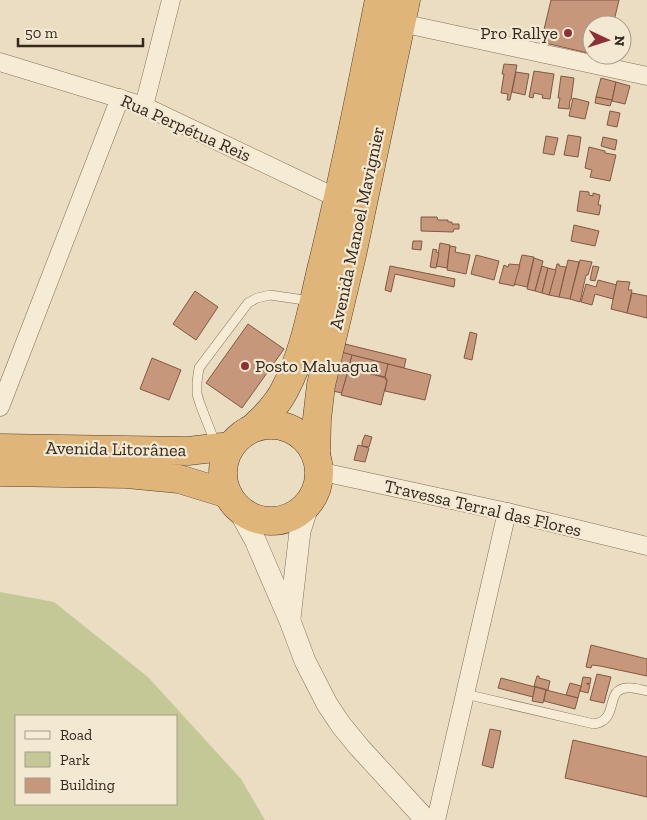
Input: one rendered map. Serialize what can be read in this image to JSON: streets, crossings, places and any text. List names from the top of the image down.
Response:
{
  "streets": {
    "highway": ["Avenida Manoel Mavignier", "Avenida Litorânea"],
    "street": ["Rua Perpétua Reis", "Travessa Terral das Flores"]
  },
  "crossings": [
    ["Rua Perpétua Reis", "Avenida Manoel Mavignier"],
    ["Avenida Manoel Mavignier", "Avenida Litorânea"],
    ["Avenida Manoel Mavignier", "Travessa Terral das Flores"],
    ["Avenida Litorânea", "Travessa Terral das Flores"]
  ],
  "places": ["Pro Rallye", "Posto Maluagua"],
  "legend": ["Road", "Park", "Building"],
  "scale_bar": "50 m",
  "north": "right"
}
